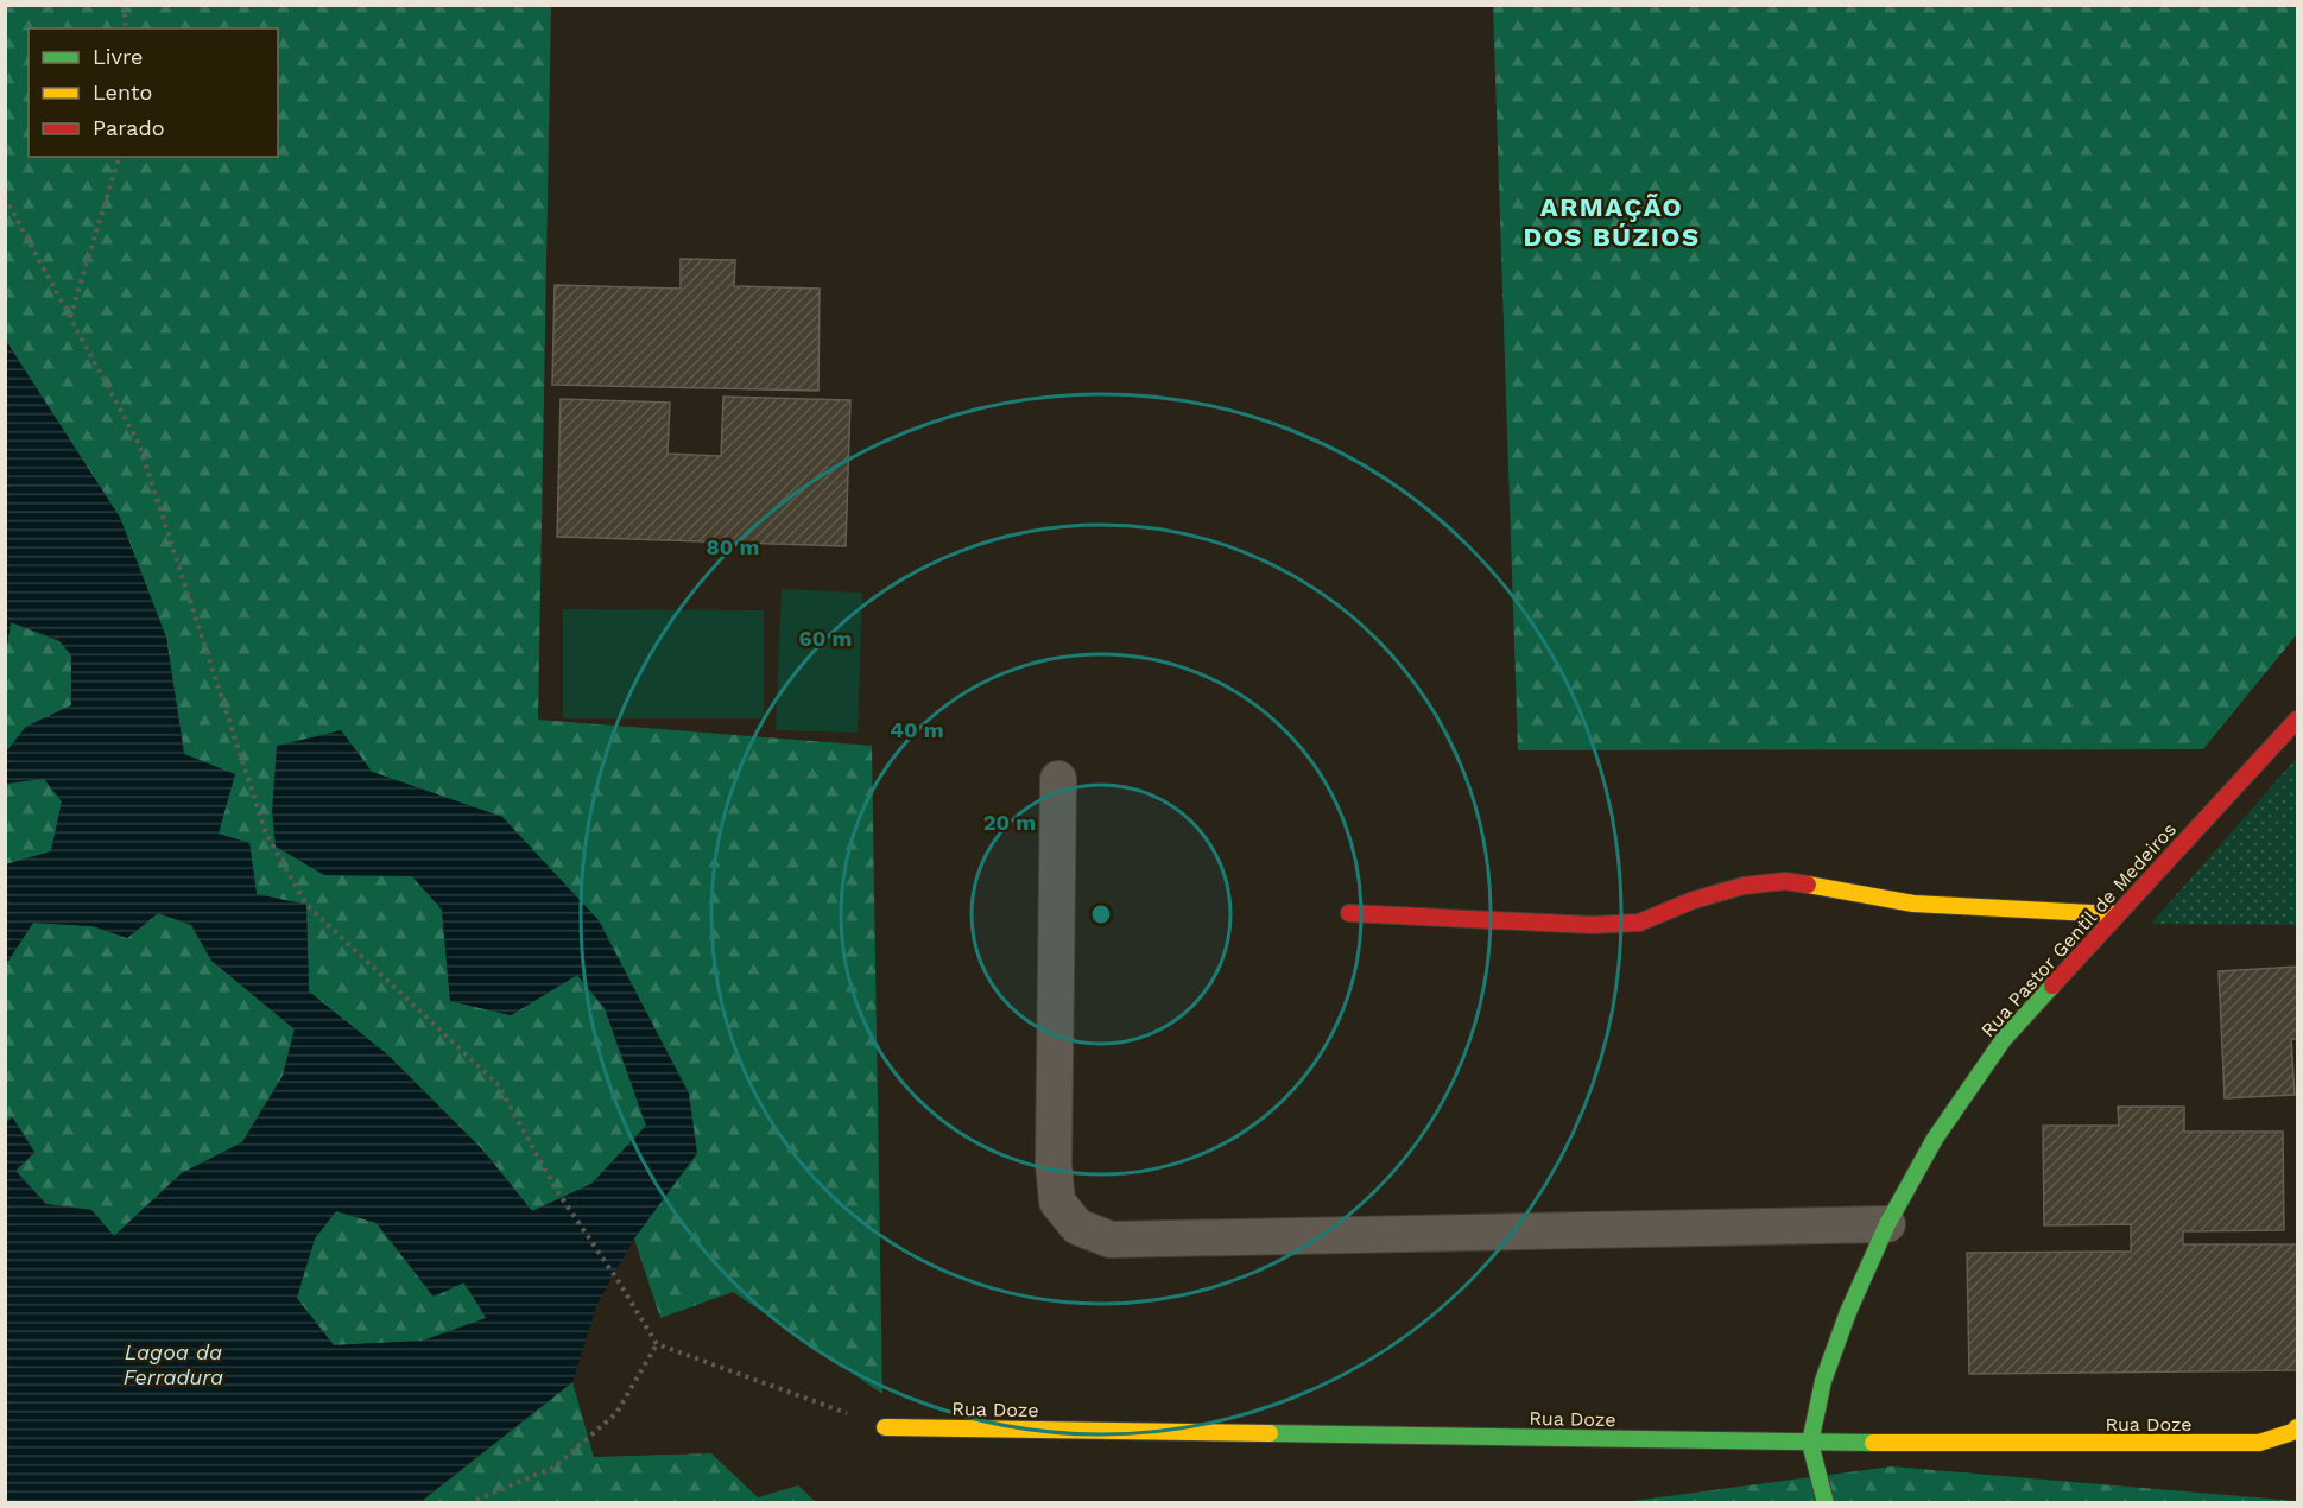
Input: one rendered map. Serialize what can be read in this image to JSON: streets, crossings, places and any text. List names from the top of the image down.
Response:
{
  "streets": {
    "street": ["Rua Pastor Gentil de Medeiros", "Rua Doze"]
  },
  "crossings": [
    ["Rua Pastor Gentil de Medeiros", "Rua Doze"]
  ],
  "districts": ["ARMAÇÃO DOS BÚZIOS"],
  "water": ["Lagoa da Ferradura"],
  "legend": ["Livre", "Lento", "Parado"],
  "rings": [
    "80 m",
    "60 m",
    "40 m",
    "20 m"
  ]
}
